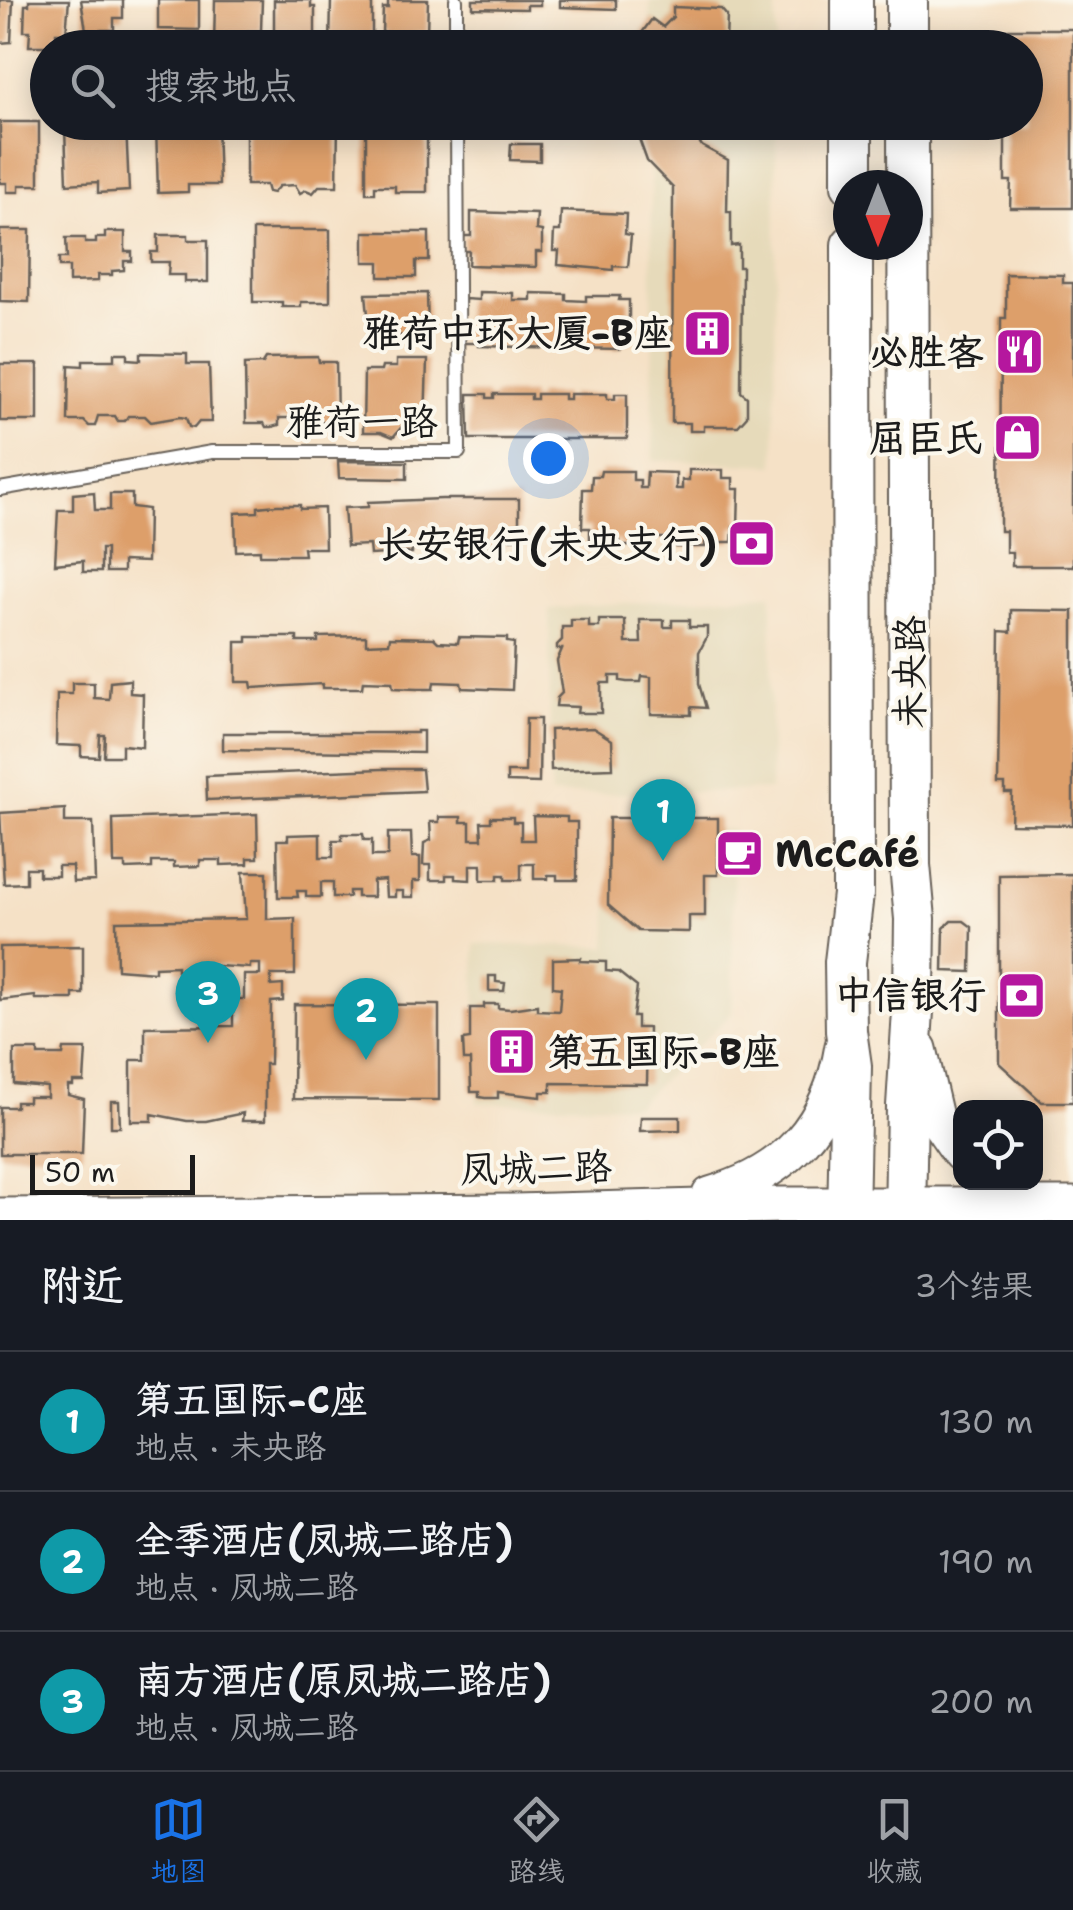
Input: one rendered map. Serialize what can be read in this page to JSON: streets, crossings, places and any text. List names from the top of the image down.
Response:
{
  "streets": {
    "main road": ["未央路", "凤城二路"],
    "lane": ["雅荷一路"]
  },
  "crossings": [
    ["未央路", "凤城二路"]
  ],
  "places": {
    "building": ["雅荷中环大厦-B座", "第五国际-B座"],
    "restaurant": ["必胜客"],
    "shop": ["屈臣氏"],
    "bank": ["长安银行(未央支行)", "中信银行"],
    "cafe": ["McCafé"]
  },
  "scale_bar": "50 m",
  "north": "bottom",
  "page": {
    "search": "搜索地点",
    "pins": ["1", "3", "2"],
    "scale": "50 m",
    "heading": ["附近", "3个结果"],
    "list": [
      {
        "mark": "1",
        "name": "第五国际-C座",
        "note": "地点 · 未央路",
        "value": "130 m"
      },
      {
        "mark": "2",
        "name": "全季酒店(凤城二路店)",
        "note": "地点 · 凤城二路",
        "value": "190 m"
      },
      {
        "mark": "3",
        "name": "南方酒店(原凤城二路店)",
        "note": "地点 · 凤城二路",
        "value": "200 m"
      }
    ],
    "nav": ["地图", "路线", "收藏"]
  }
}
